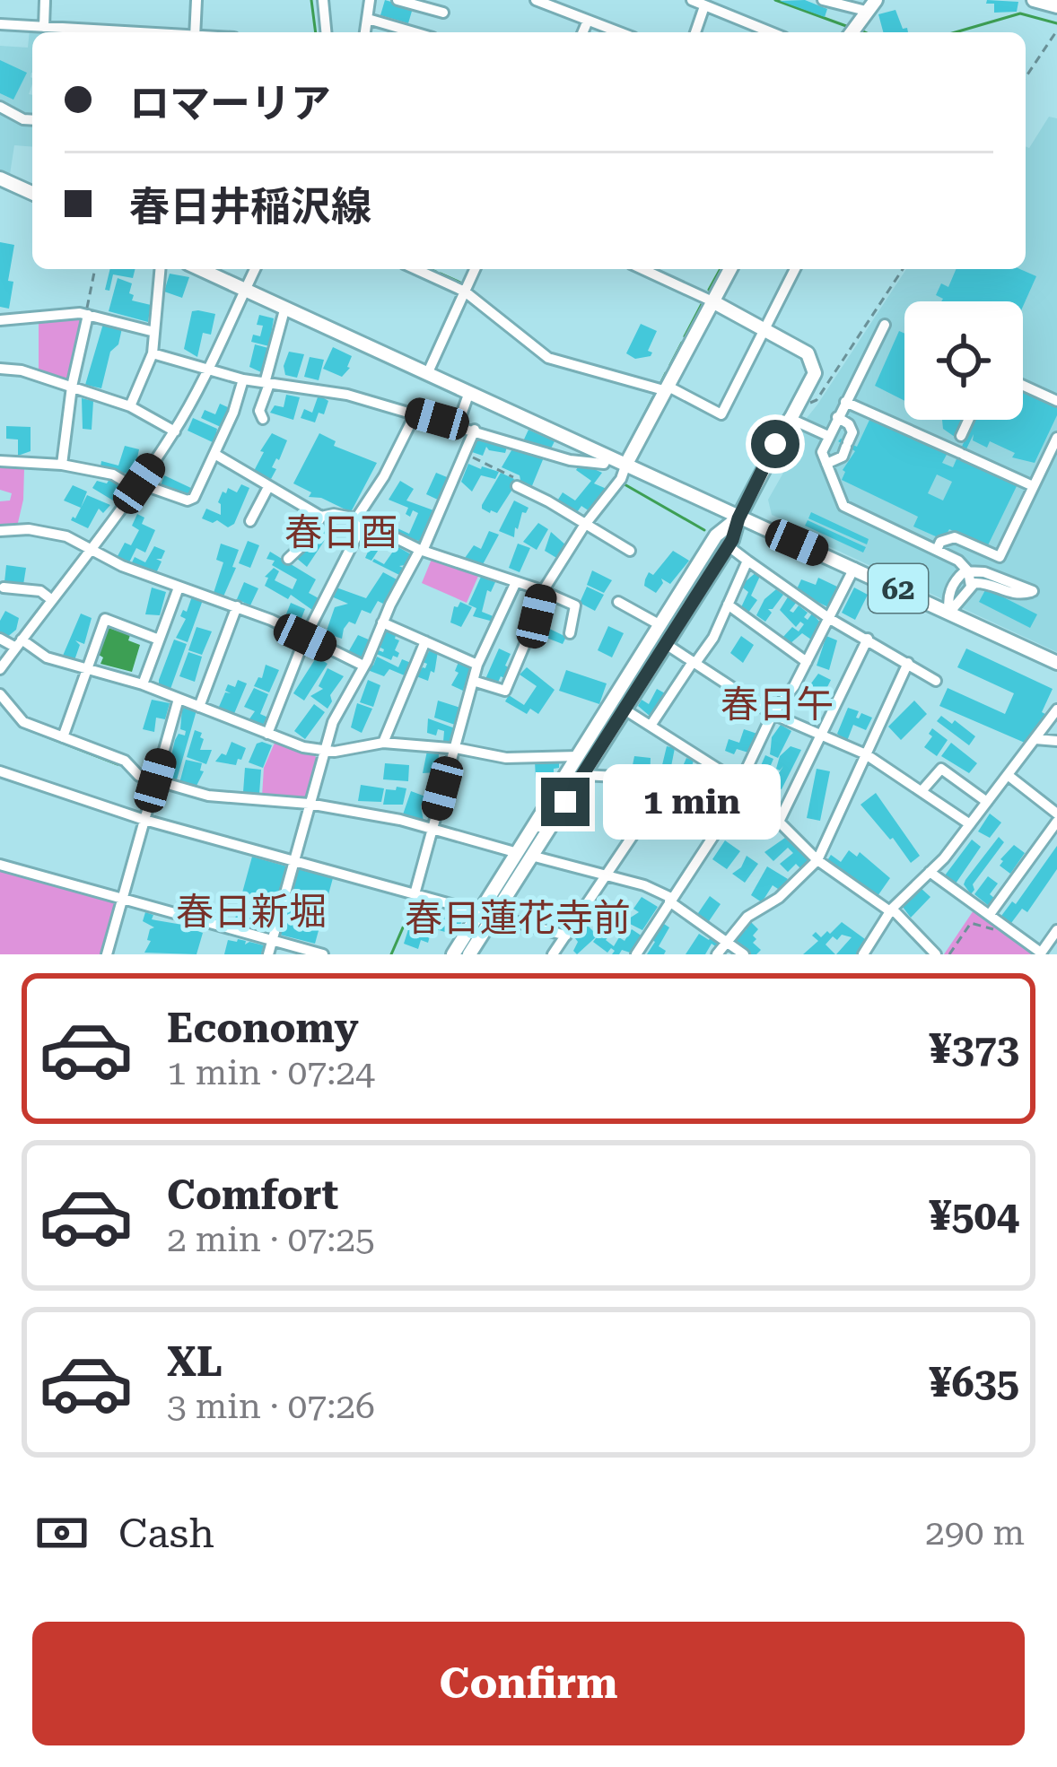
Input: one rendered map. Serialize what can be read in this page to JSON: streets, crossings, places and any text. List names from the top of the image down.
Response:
{
  "streets": {
    "main road": ["62"]
  },
  "districts": [
    "春日酉",
    "春日午",
    "春日新堀",
    "春日蓮花寺前"
  ],
  "page": {
    "banner": ["ロマーリア", "春日井稲沢線"],
    "bubble": "1 min",
    "list": [
      {
        "name": "Economy",
        "note": "1 min · 07:24",
        "value": "¥373"
      },
      {
        "name": "Comfort",
        "note": "2 min · 07:25",
        "value": "¥504"
      },
      {
        "name": "XL",
        "note": "3 min · 07:26",
        "value": "¥635"
      }
    ],
    "pay": ["Cash", "290 m"],
    "buttons": "Confirm"
  }
}
